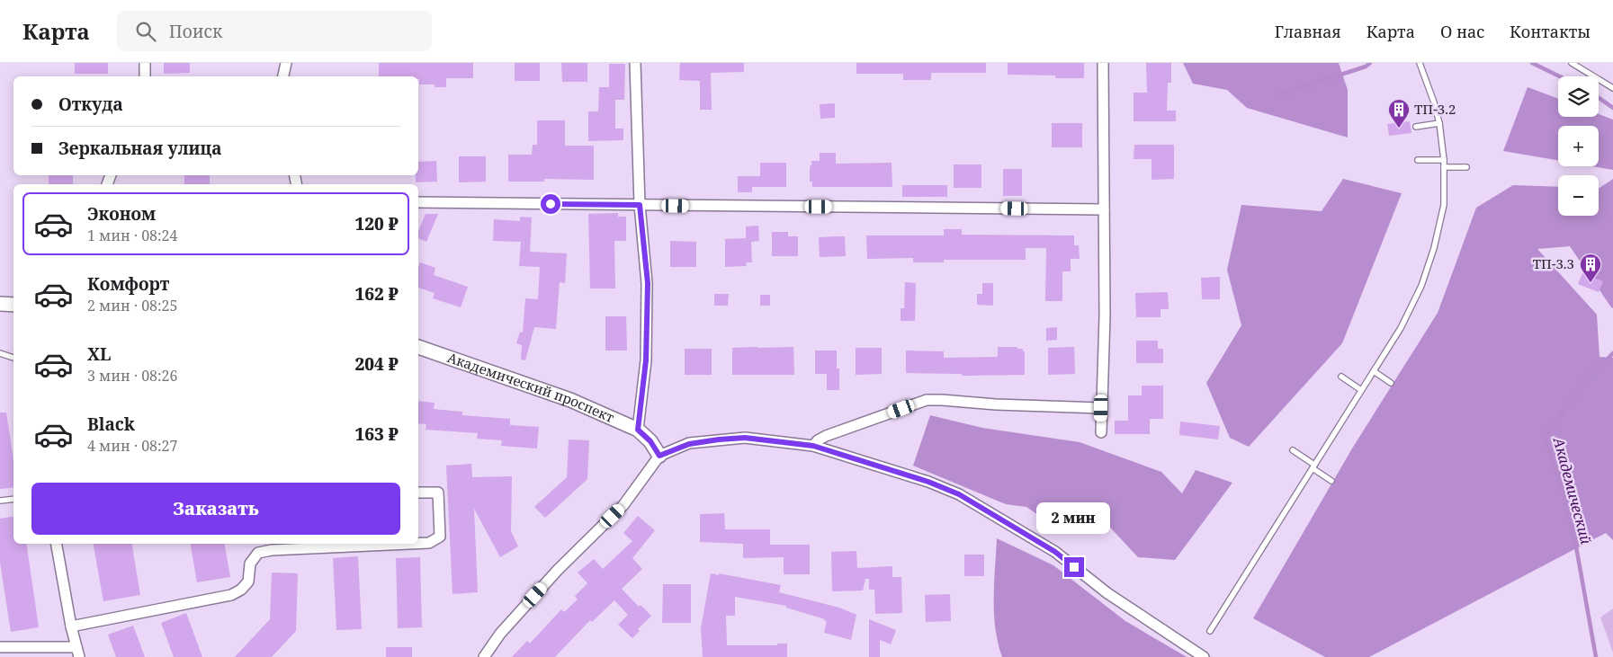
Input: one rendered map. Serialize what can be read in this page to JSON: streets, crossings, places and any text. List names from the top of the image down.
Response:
{
  "streets": {
    "street": ["Академический проспект"]
  },
  "water": ["Академический"],
  "places": {
    "building": ["ТП-3.2", "ТП-3.3"]
  },
  "page": {
    "header": "Карта",
    "search": "Поиск",
    "nav": [
      "Главная",
      "Карта",
      "О нас",
      "Контакты"
    ],
    "map_buttons": ["+", "−"],
    "banner": ["Откуда", "Зеркальная улица"],
    "list": [
      {
        "name": "Эконом",
        "note": "1 мин · 08:24",
        "value": "120 ₽"
      },
      {
        "name": "Комфорт",
        "note": "2 мин · 08:25",
        "value": "162 ₽"
      },
      {
        "name": "XL",
        "note": "3 мин · 08:26",
        "value": "204 ₽"
      },
      {
        "name": "Black",
        "note": "4 мин · 08:27",
        "value": "163 ₽"
      }
    ],
    "buttons": "Заказать",
    "bubble": "2 мин"
  }
}
